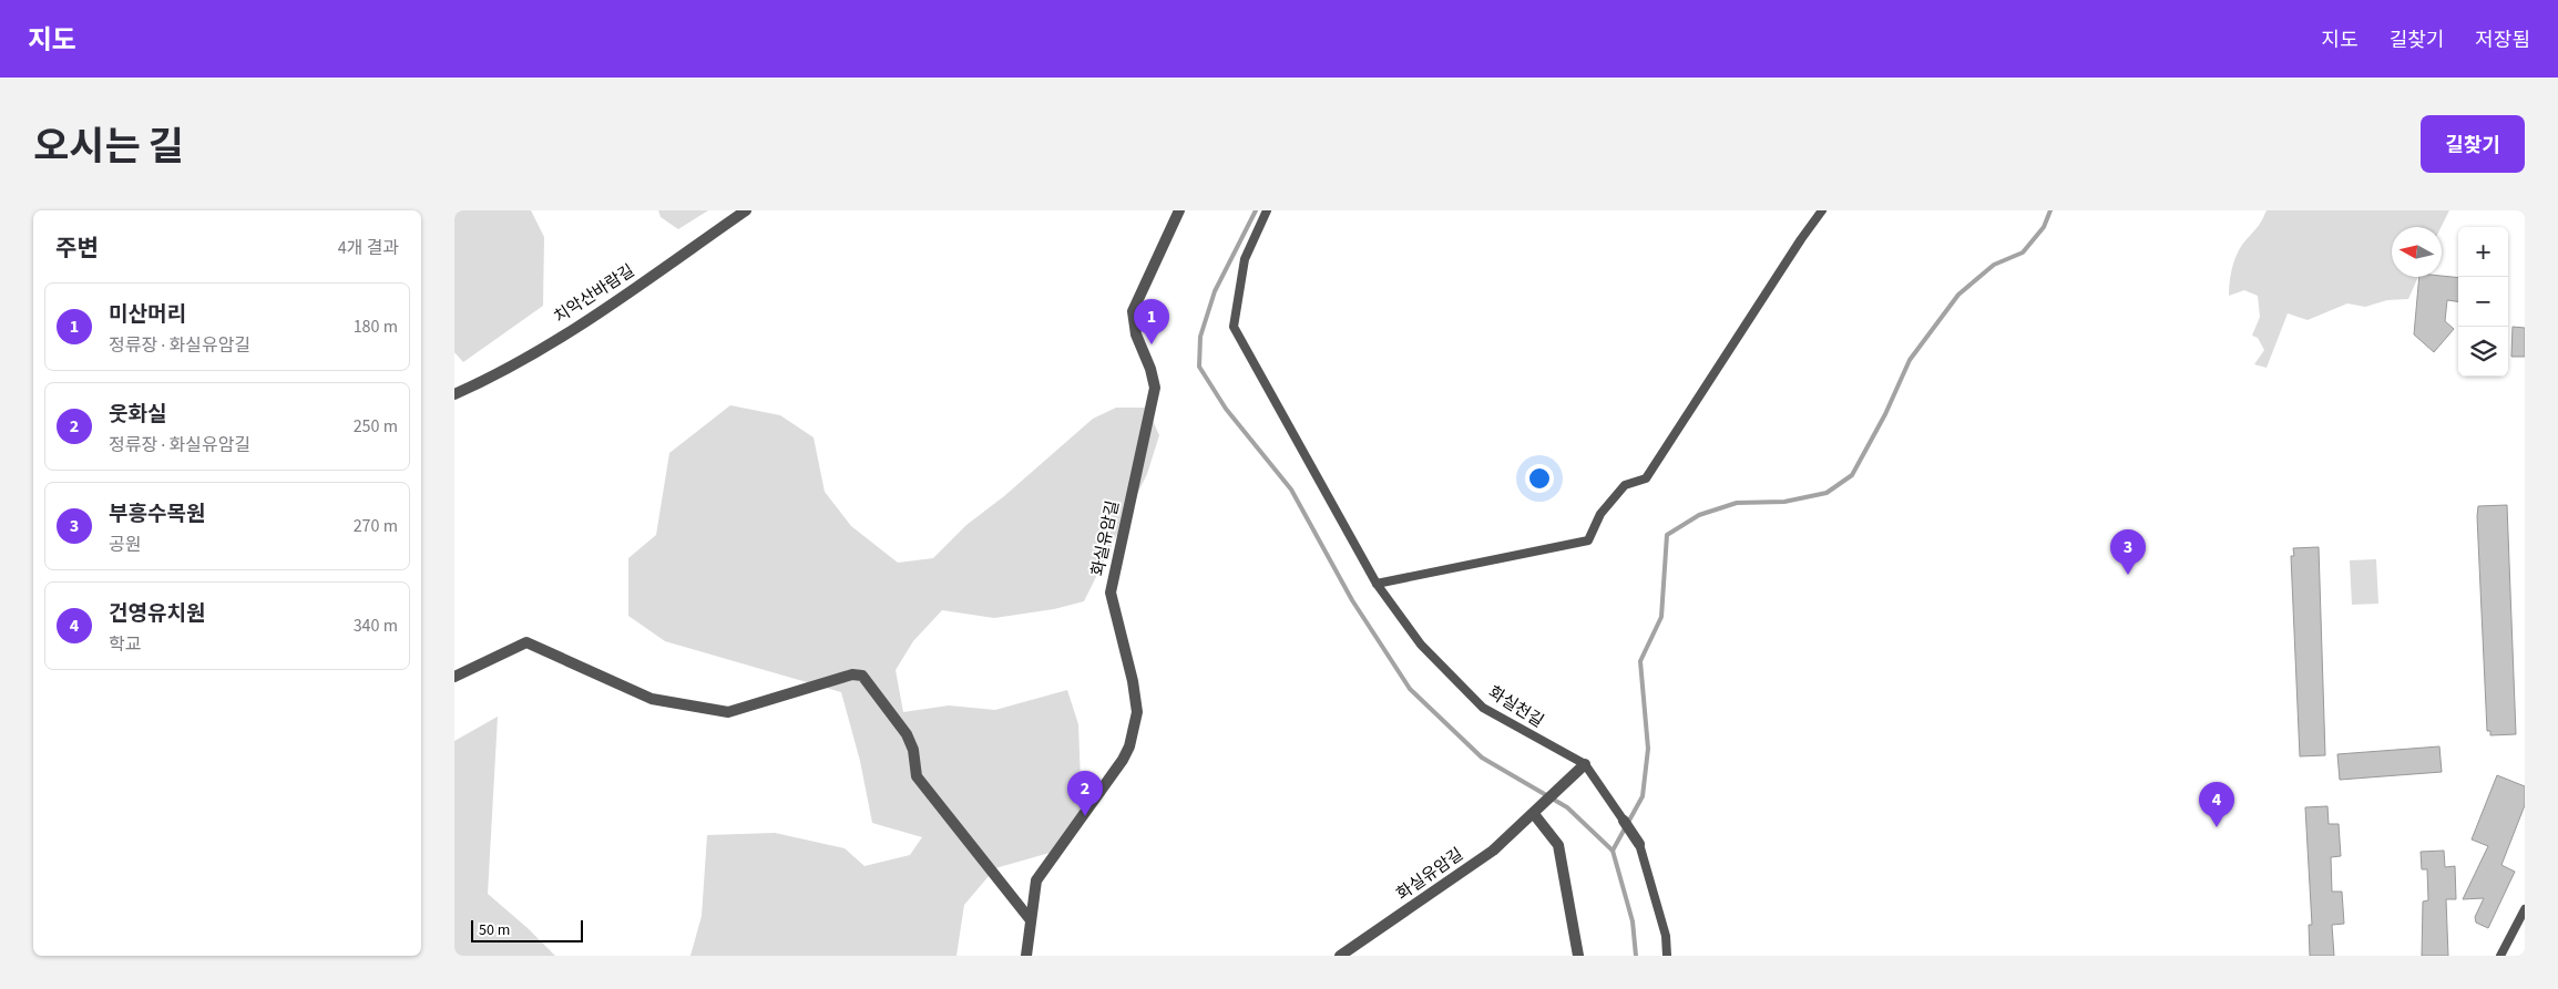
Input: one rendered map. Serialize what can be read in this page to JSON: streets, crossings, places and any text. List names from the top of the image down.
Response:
{
  "streets": {
    "street": ["치악산바람길", "화실유암길"],
    "lane": ["화실천길"]
  },
  "crossings": [
    ["화실유암길", "화실천길"]
  ],
  "scale_bar": "50 m",
  "north": "left",
  "page": {
    "header": "지도",
    "nav": ["지도", "길찾기", "저장됨"],
    "title": "오시는 길",
    "buttons": "길찾기",
    "heading": ["주변", "4개 결과"],
    "map_buttons": ["+", "−"],
    "list": [
      {
        "mark": "1",
        "name": "미산머리",
        "note": "정류장 · 화실유암길",
        "value": "180 m"
      },
      {
        "mark": "2",
        "name": "웃화실",
        "note": "정류장 · 화실유암길",
        "value": "250 m"
      },
      {
        "mark": "3",
        "name": "부흥수목원",
        "note": "공원",
        "value": "270 m"
      },
      {
        "mark": "4",
        "name": "건영유치원",
        "note": "학교",
        "value": "340 m"
      }
    ],
    "pins": [
      "1",
      "3",
      "2",
      "4"
    ],
    "scale": "50 m"
  }
}
